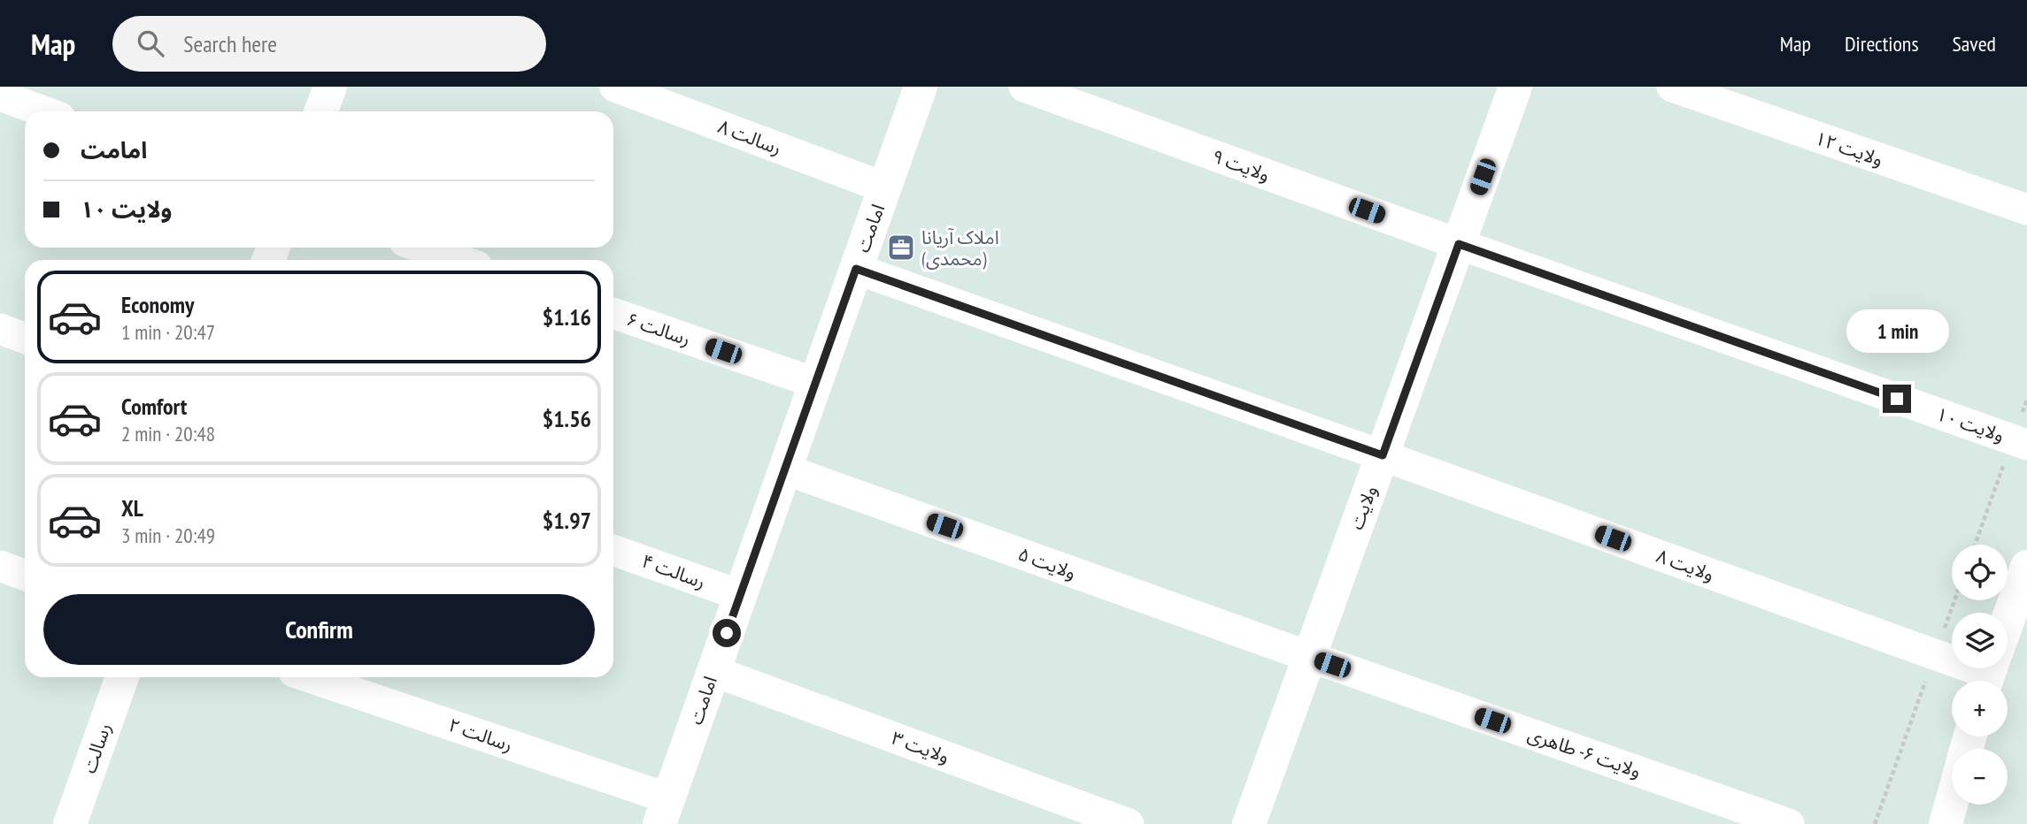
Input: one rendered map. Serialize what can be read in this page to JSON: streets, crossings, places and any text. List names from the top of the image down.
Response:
{
  "streets": {
    "street": [
      "رسالت ۸",
      "ولایت ۱۲",
      "ولایت ۹",
      "امامت",
      "رسالت ۶",
      "ولایت ۱۰",
      "ولایت",
      "ولایت ۵",
      "ولایت ۸",
      "رسالت ۴",
      "رسالت ۲",
      "ولایت ۳",
      "رسالت",
      "ولایت ۶- طاهری"
    ]
  },
  "crossings": [
    ["رسالت ۸", "امامت"],
    ["ولایت ۹", "ولایت ۱۰"],
    ["ولایت ۹", "ولایت"],
    ["امامت", "رسالت ۶"],
    ["امامت", "ولایت ۵"],
    ["امامت", "ولایت ۸"],
    ["امامت", "رسالت ۴"],
    ["امامت", "رسالت ۲"],
    ["امامت", "ولایت ۳"],
    ["ولایت ۱۰", "ولایت"],
    ["ولایت", "ولایت ۵"],
    ["ولایت", "ولایت ۸"],
    ["ولایت", "ولایت ۶- طاهری"],
    ["ولایت ۵", "ولایت ۶- طاهری"]
  ],
  "places": {
    "office": ["املاک آریانا (محمدی)"]
  },
  "page": {
    "header": "Map",
    "search": "Search here",
    "nav": ["Map", "Directions", "Saved"],
    "banner": ["امامت", "ولایت ۱۰"],
    "list": [
      {
        "name": "Economy",
        "note": "1 min · 20:47",
        "value": "$1.16"
      },
      {
        "name": "Comfort",
        "note": "2 min · 20:48",
        "value": "$1.56"
      },
      {
        "name": "XL",
        "note": "3 min · 20:49",
        "value": "$1.97"
      }
    ],
    "bubble": "1 min",
    "map_buttons": ["+", "−"],
    "buttons": "Confirm"
  }
}
